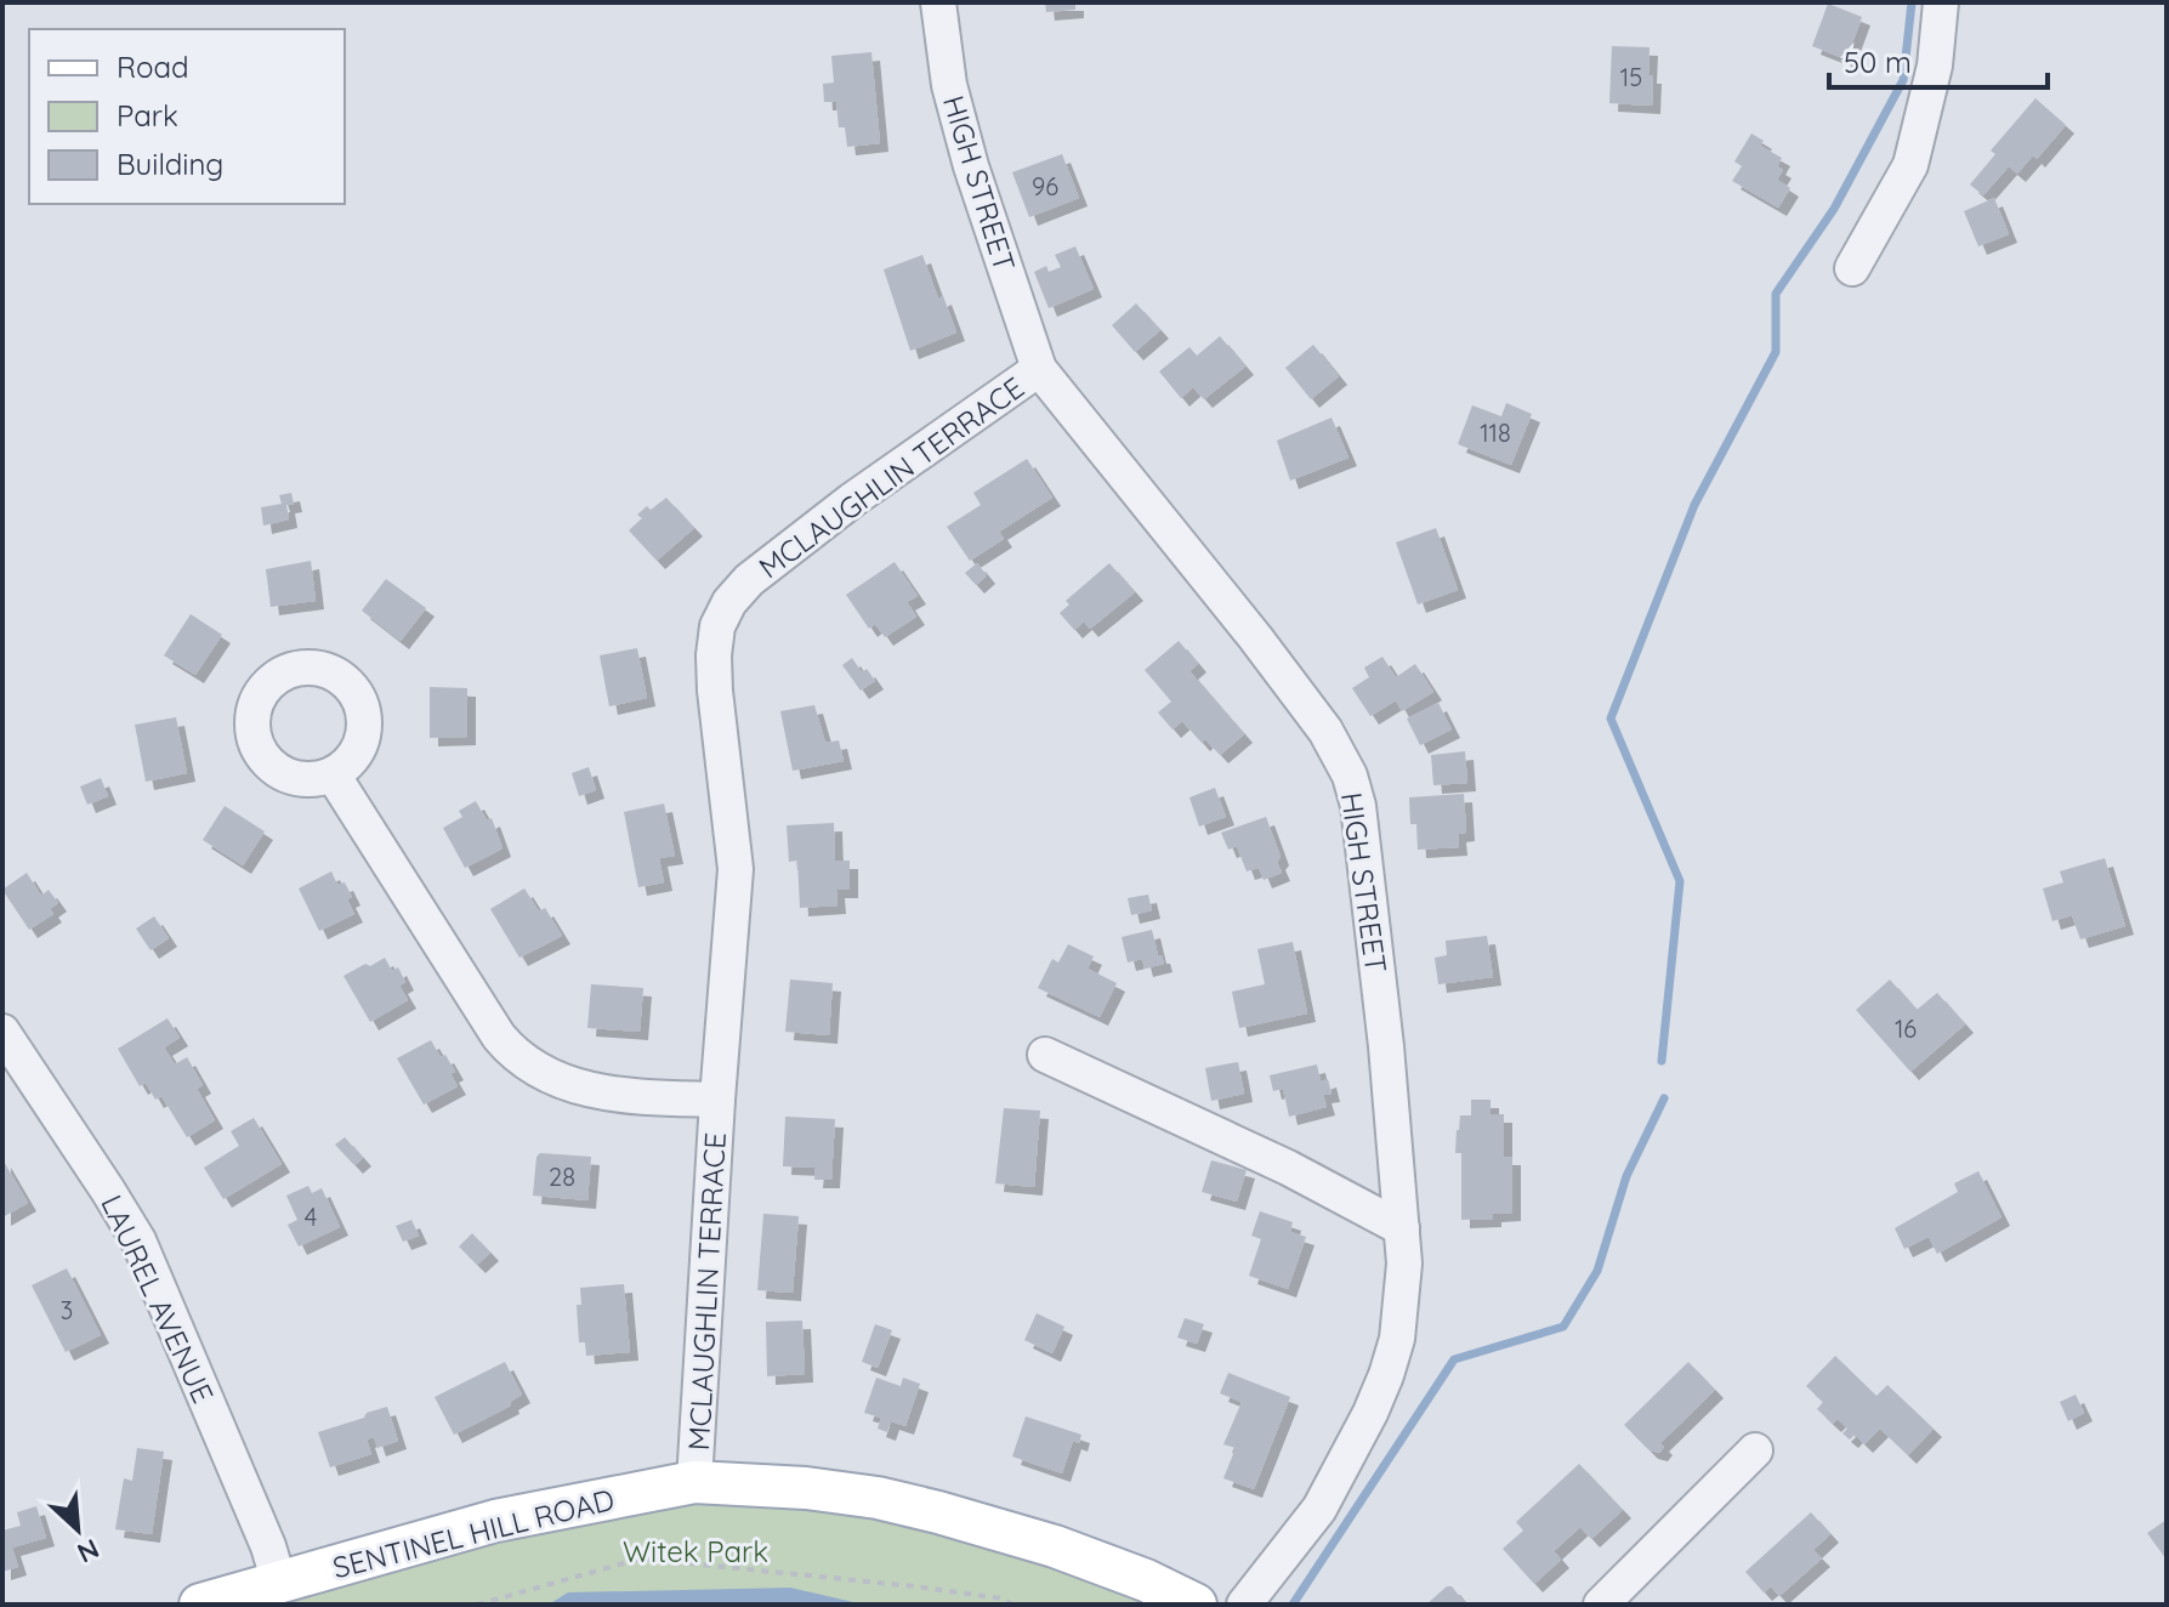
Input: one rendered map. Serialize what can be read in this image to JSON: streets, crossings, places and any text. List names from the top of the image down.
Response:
{
  "streets": {
    "main road": ["SENTINEL HILL ROAD"],
    "street": ["HIGH STREET", "MCLAUGHLIN TERRACE", "LAUREL AVENUE"]
  },
  "crossings": [
    ["HIGH STREET", "MCLAUGHLIN TERRACE"],
    ["MCLAUGHLIN TERRACE", "SENTINEL HILL ROAD"],
    ["LAUREL AVENUE", "SENTINEL HILL ROAD"]
  ],
  "parks": ["Witek Park"],
  "house_numbers": [
    "15",
    "96",
    "118",
    "16",
    "28",
    "4",
    "3"
  ],
  "legend": ["Road", "Park", "Building"],
  "scale_bar": "50 m",
  "north": "bottom right"
}
